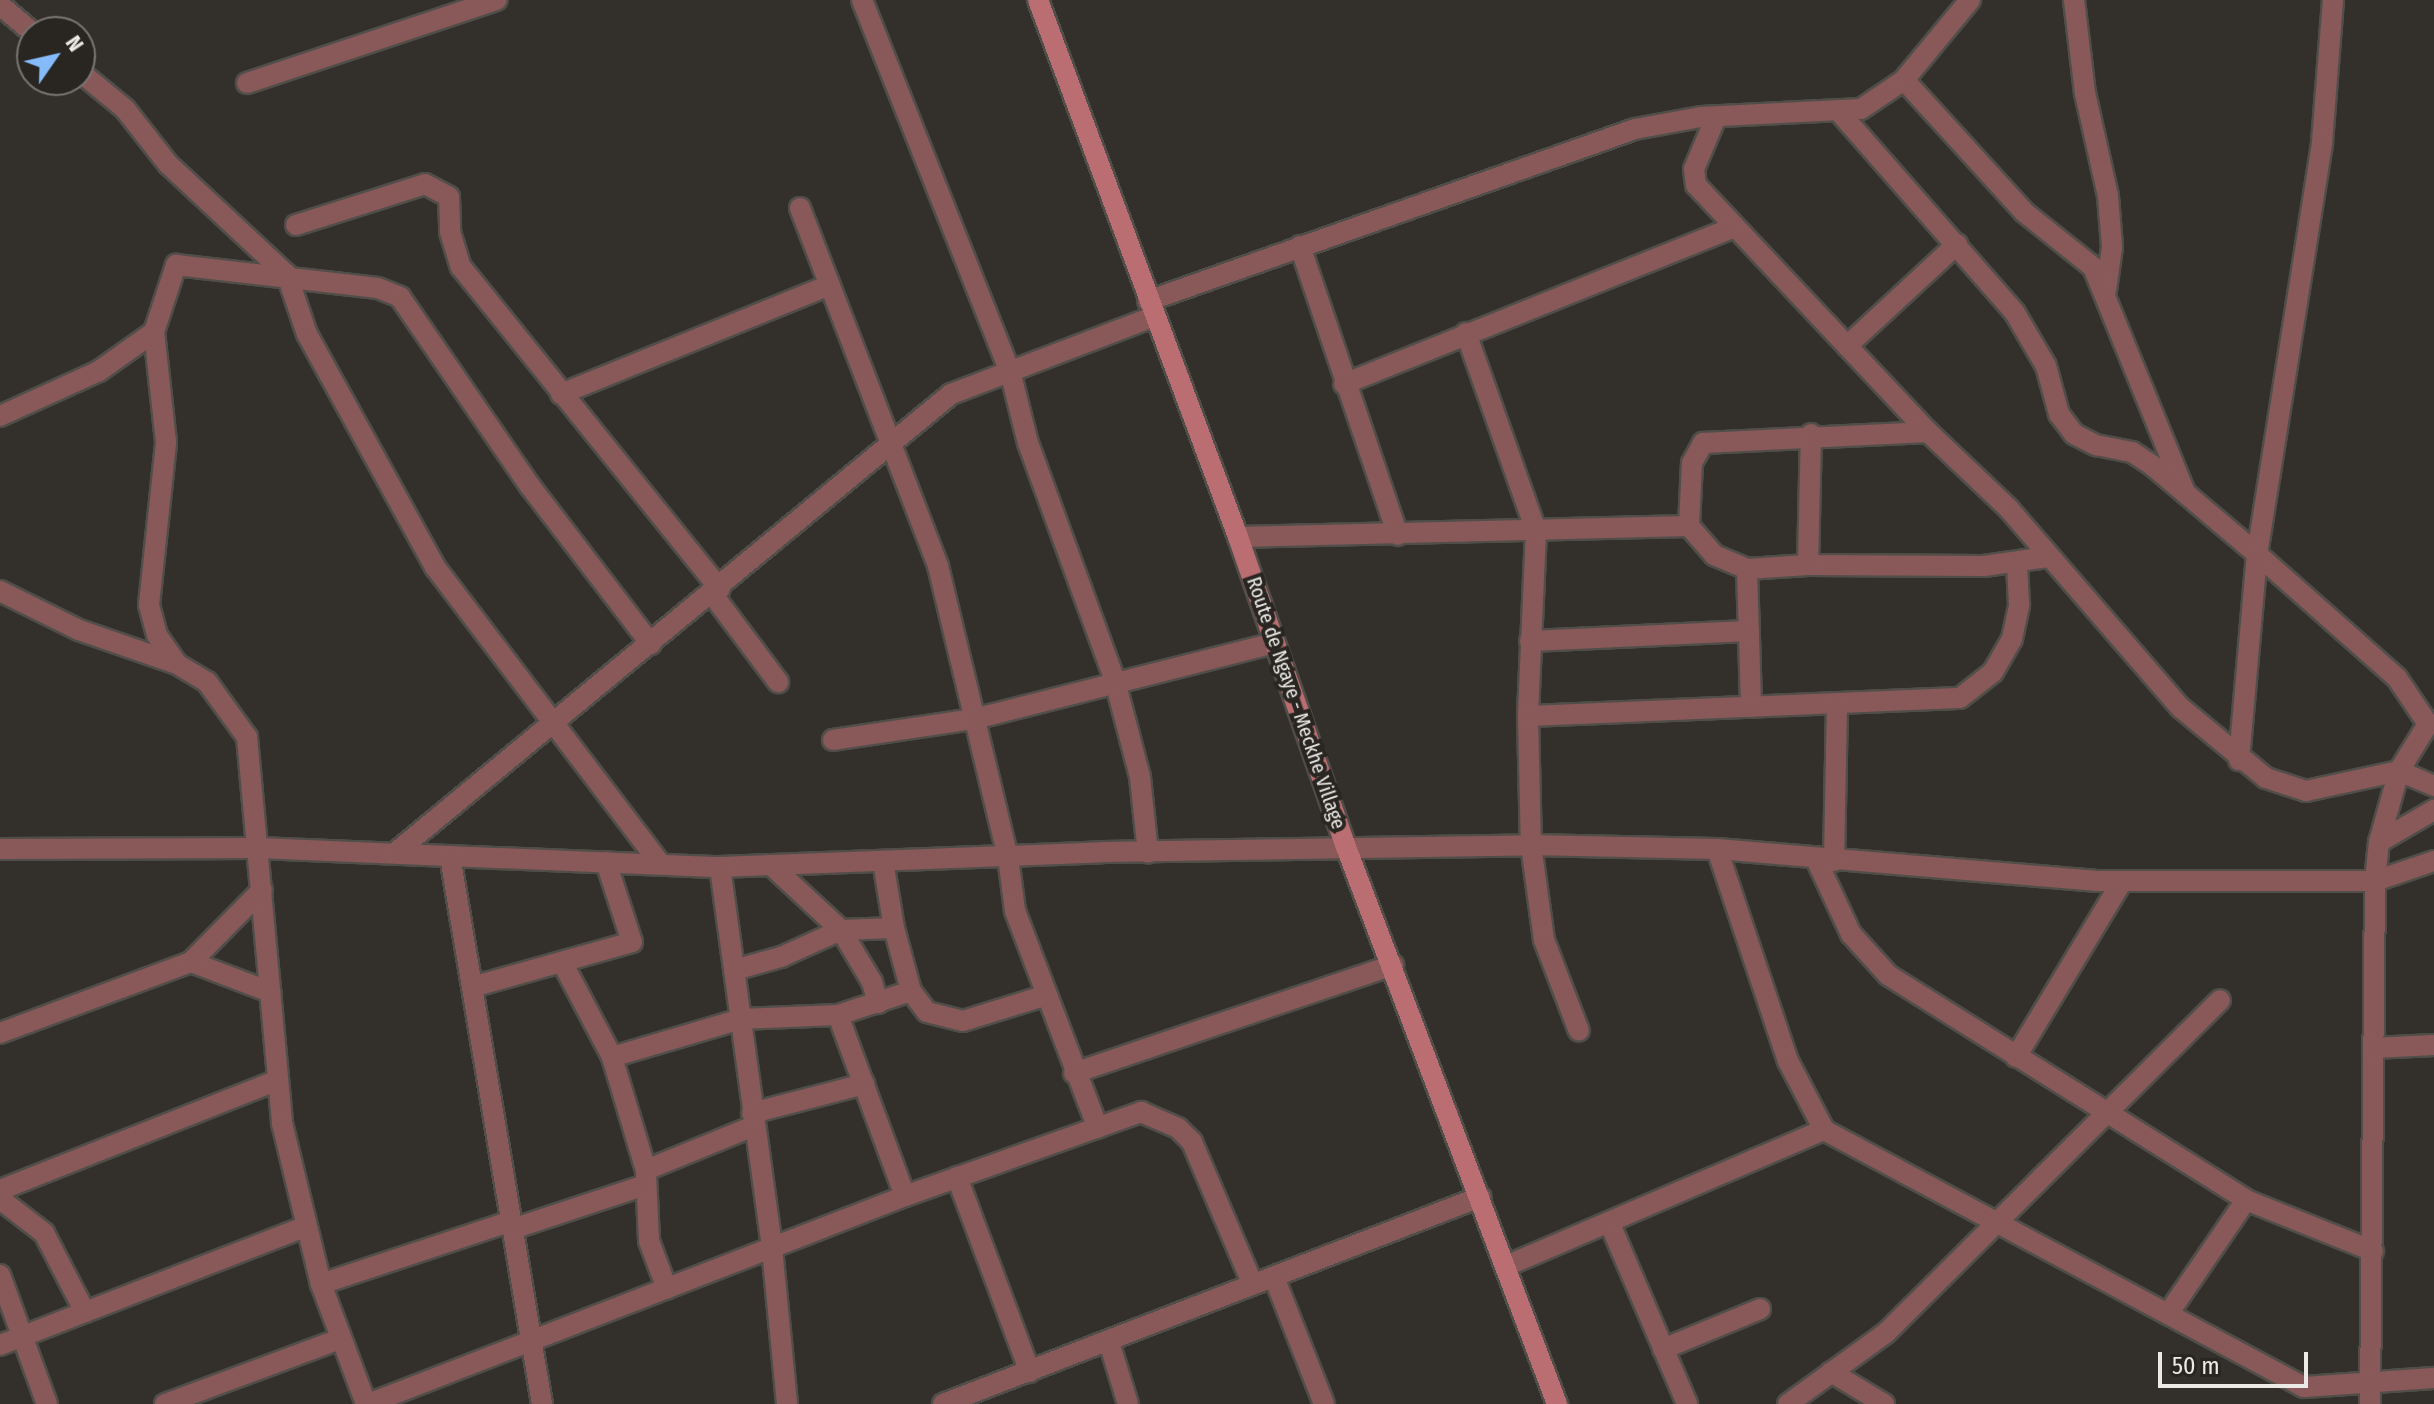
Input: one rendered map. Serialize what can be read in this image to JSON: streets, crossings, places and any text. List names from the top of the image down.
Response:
{
  "streets": {
    "main road": ["Route de Ngaye - Meckhe Village"]
  },
  "scale_bar": "50 m",
  "north": "top right"
}
